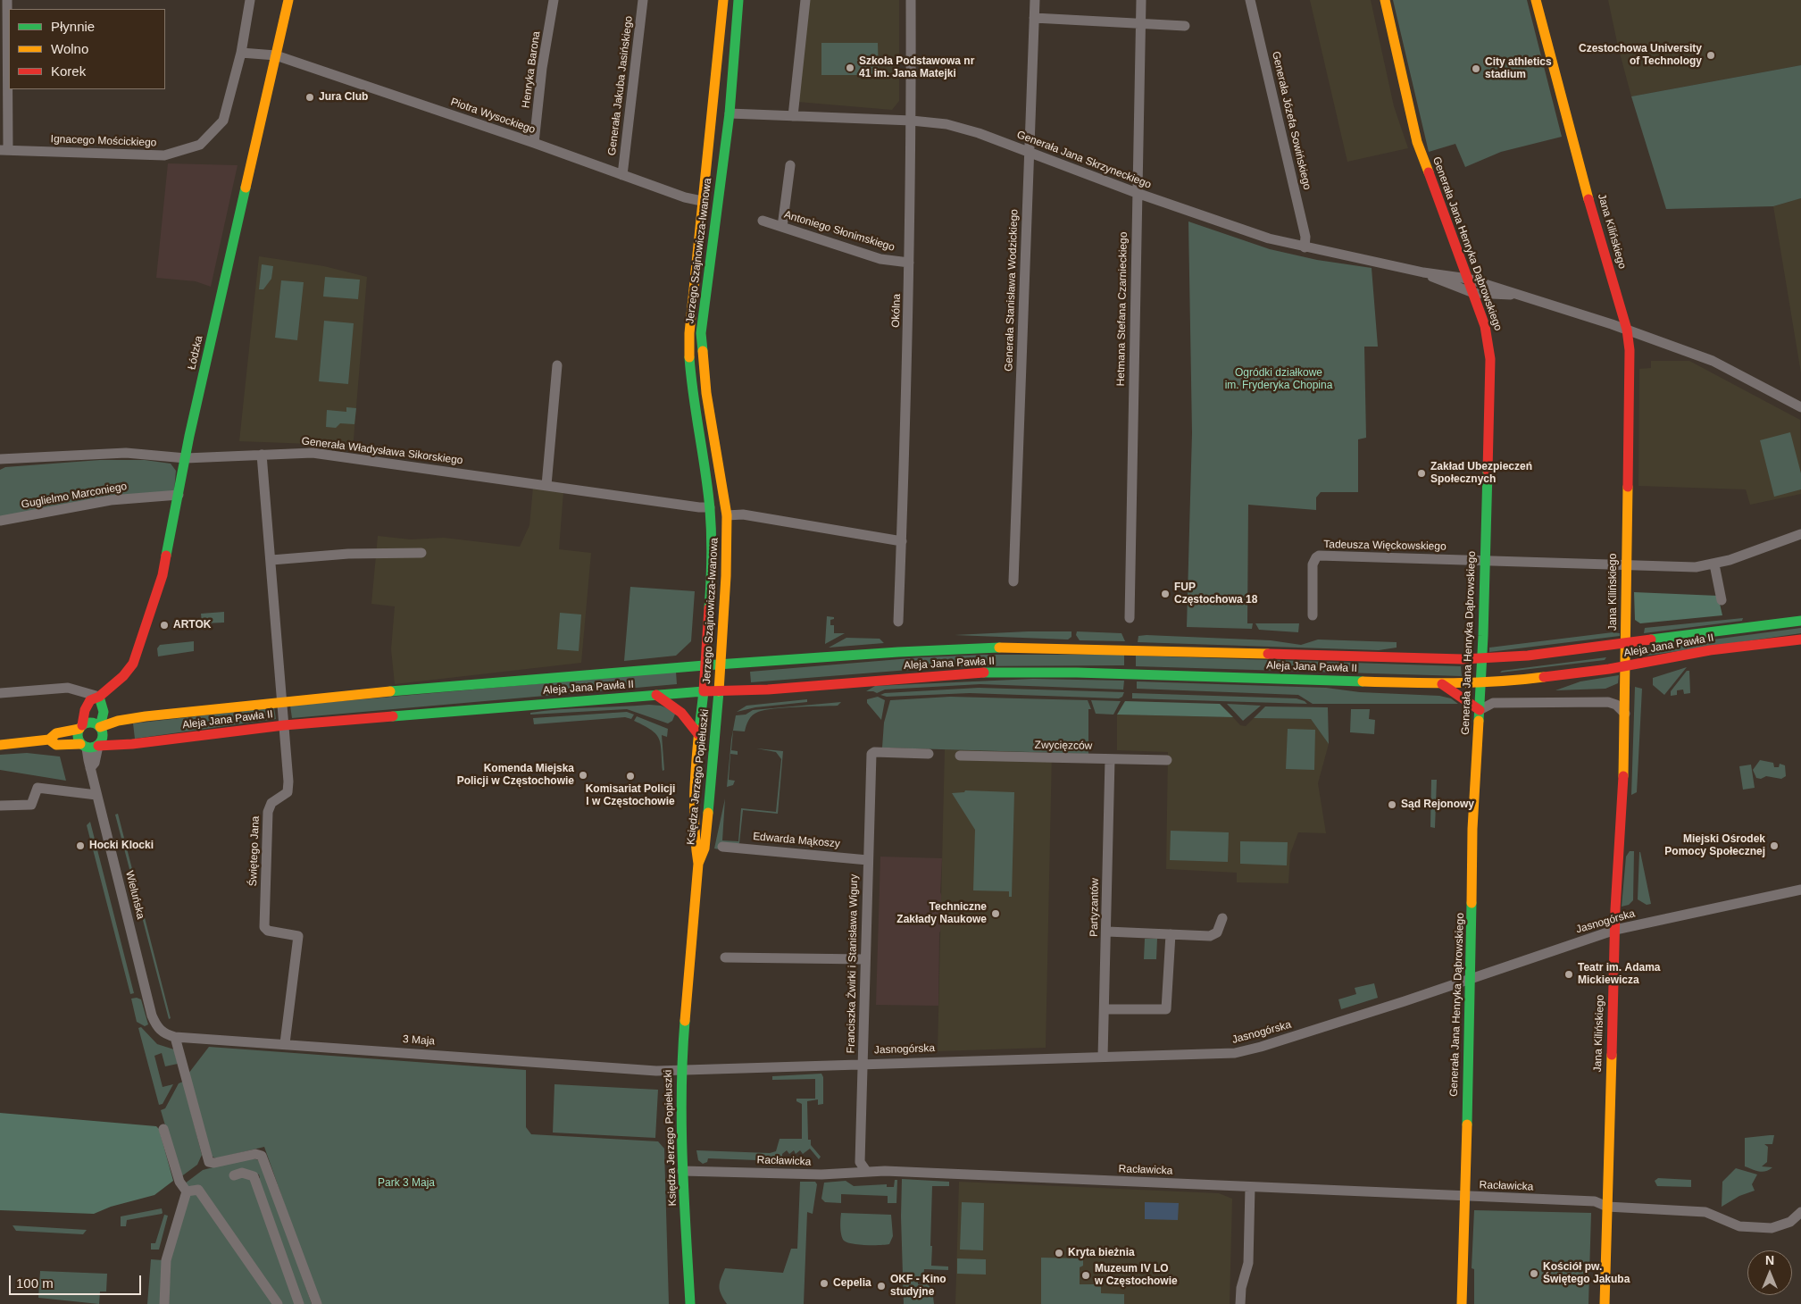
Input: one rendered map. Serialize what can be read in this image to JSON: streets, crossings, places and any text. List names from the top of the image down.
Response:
{
  "streets": {
    "street": [
      "Henryka Barona",
      "Generała Jakuba Jasińskiego",
      "Piotra Wysockiego",
      "Generała Józefa Sowińskiego",
      "Ignacego Mościckiego",
      "Generała Jana Skrzyneckiego",
      "Antoniego Słonimskiego",
      "Jana Kilińskiego",
      "Generała Jana Henryka Dąbrowskiego",
      "Jerzego Szajnowicza-Iwanowa",
      "Generała Stanisława Wodzickiego",
      "Hetmana Stefana Czarnieckiego",
      "Okólna",
      "Łódzka",
      "Generała Władysława Sikorskiego",
      "Guglielmo Marconiego",
      "Tadeusza Więckowskiego",
      "Aleja Jana Pawła II",
      "Zwycięzców",
      "Księdza Jerzego Popiełuszki",
      "Edwarda Mąkoszy",
      "Świętego Jana",
      "Wieluńska",
      "Partyzantów",
      "Jasnogórska",
      "Franciszka Żwirki i Stanisława Wigury",
      "3 Maja",
      "Racławicka"
    ]
  },
  "crossings": [
    ["Henryka Barona", "Piotra Wysockiego"],
    ["Generała Jakuba Jasińskiego", "Piotra Wysockiego"],
    ["Piotra Wysockiego", "Jerzego Szajnowicza-Iwanowa"],
    ["Piotra Wysockiego", "Łódzka"],
    ["Generała Józefa Sowińskiego", "Generała Jana Skrzyneckiego"],
    ["Generała Jana Skrzyneckiego", "Generała Jana Henryka Dąbrowskiego"],
    ["Generała Jana Skrzyneckiego", "Jerzego Szajnowicza-Iwanowa"],
    ["Generała Jana Skrzyneckiego", "Generała Stanisława Wodzickiego"],
    ["Generała Jana Skrzyneckiego", "Hetmana Stefana Czarnieckiego"],
    ["Generała Jana Skrzyneckiego", "Okólna"],
    ["Antoniego Słonimskiego", "Okólna"],
    ["Jana Kilińskiego", "Aleja Jana Pawła II"],
    ["Jana Kilińskiego", "Jasnogórska"],
    ["Jana Kilińskiego", "Racławicka"],
    ["Generała Jana Henryka Dąbrowskiego", "Tadeusza Więckowskiego"],
    ["Generała Jana Henryka Dąbrowskiego", "Aleja Jana Pawła II"],
    ["Generała Jana Henryka Dąbrowskiego", "Jasnogórska"],
    ["Generała Jana Henryka Dąbrowskiego", "Racławicka"],
    ["Jerzego Szajnowicza-Iwanowa", "Generała Władysława Sikorskiego"],
    ["Jerzego Szajnowicza-Iwanowa", "Aleja Jana Pawła II"],
    ["Jerzego Szajnowicza-Iwanowa", "Księdza Jerzego Popiełuszki"],
    ["Łódzka", "Generała Władysława Sikorskiego"],
    ["Łódzka", "Guglielmo Marconiego"],
    ["Łódzka", "Aleja Jana Pawła II"],
    ["Łódzka", "Wieluńska"],
    ["Generała Władysława Sikorskiego", "Świętego Jana"],
    ["Aleja Jana Pawła II", "Księdza Jerzego Popiełuszki"],
    ["Aleja Jana Pawła II", "Świętego Jana"],
    ["Aleja Jana Pawła II", "Wieluńska"],
    ["Zwycięzców", "Partyzantów"],
    ["Księdza Jerzego Popiełuszki", "Jasnogórska"],
    ["Księdza Jerzego Popiełuszki", "3 Maja"],
    ["Księdza Jerzego Popiełuszki", "Racławicka"],
    ["Edwarda Mąkoszy", "Franciszka Żwirki i Stanisława Wigury"],
    ["Świętego Jana", "3 Maja"],
    ["Wieluńska", "3 Maja"],
    ["Partyzantów", "Jasnogórska"],
    ["Jasnogórska", "Franciszka Żwirki i Stanisława Wigury"],
    ["Jasnogórska", "3 Maja"],
    ["Franciszka Żwirki i Stanisława Wigury", "Racławicka"]
  ],
  "parks": ["Ogródki działkowe im. Fryderyka Chopina", "Park 3 Maja"],
  "places": [
    "Czestochowa University of Technology",
    "Szkoła Podstawowa nr 41 im. Jana Matejki",
    "City athletics stadium",
    "Jura Club",
    "Zakład Ubezpieczeń Społecznych",
    "FUP Częstochowa 18",
    "ARTOK",
    "Komenda Miejska Policji w Częstochowie",
    "Komisariat Policji I w Częstochowie",
    "Sąd Rejonowy",
    "Hocki Klocki",
    "Miejski Ośrodek Pomocy Społecznej",
    "Techniczne Zakłady Naukowe",
    "Teatr im. Adama Mickiewicza",
    "Kryta bieżnia",
    "Kościół pw. Świętego Jakuba",
    "Muzeum IV LO w Częstochowie",
    "Cepelia",
    "OKF - Kino studyjne"
  ],
  "legend": ["Płynnie", "Wolno", "Korek"],
  "scale_bar": "100 m",
  "north": "top"
}
